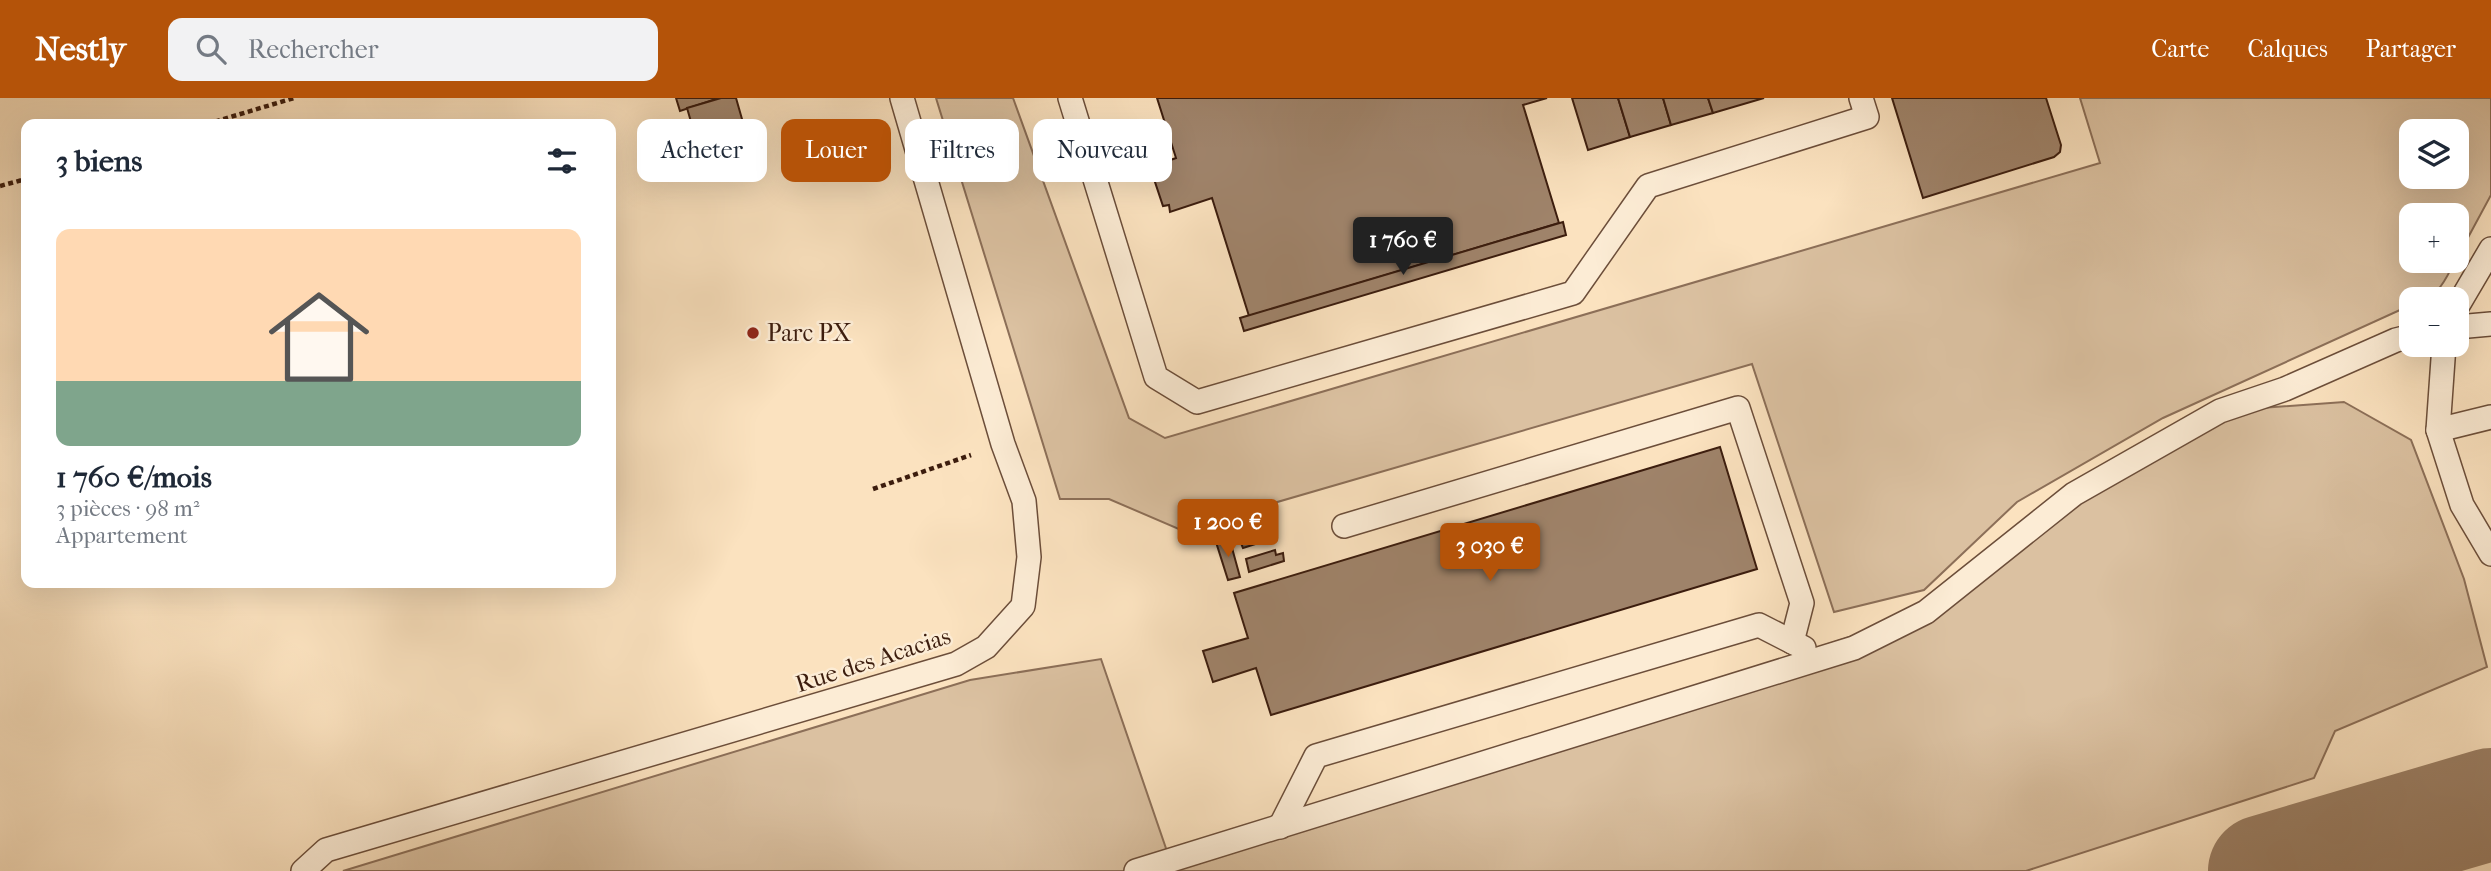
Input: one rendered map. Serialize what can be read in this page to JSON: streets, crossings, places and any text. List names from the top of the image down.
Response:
{
  "streets": {
    "lane": ["Rue des Acacias"]
  },
  "places": ["Parc PX"],
  "page": {
    "header": "Nestly",
    "search": "Rechercher",
    "nav": ["Carte", "Calques", "Partager"],
    "map_buttons": ["+", "−"],
    "chip": [
      "Acheter",
      "Louer",
      "Filtres",
      "Nouveau"
    ],
    "heading": "3 biens",
    "list": [
      {
        "name": "1 760 €/mois",
        "note": "3 pièces · 98 m² · Appartement"
      }
    ],
    "price": ["1 760 €", "1 200 €", "3 030 €"]
  }
}
